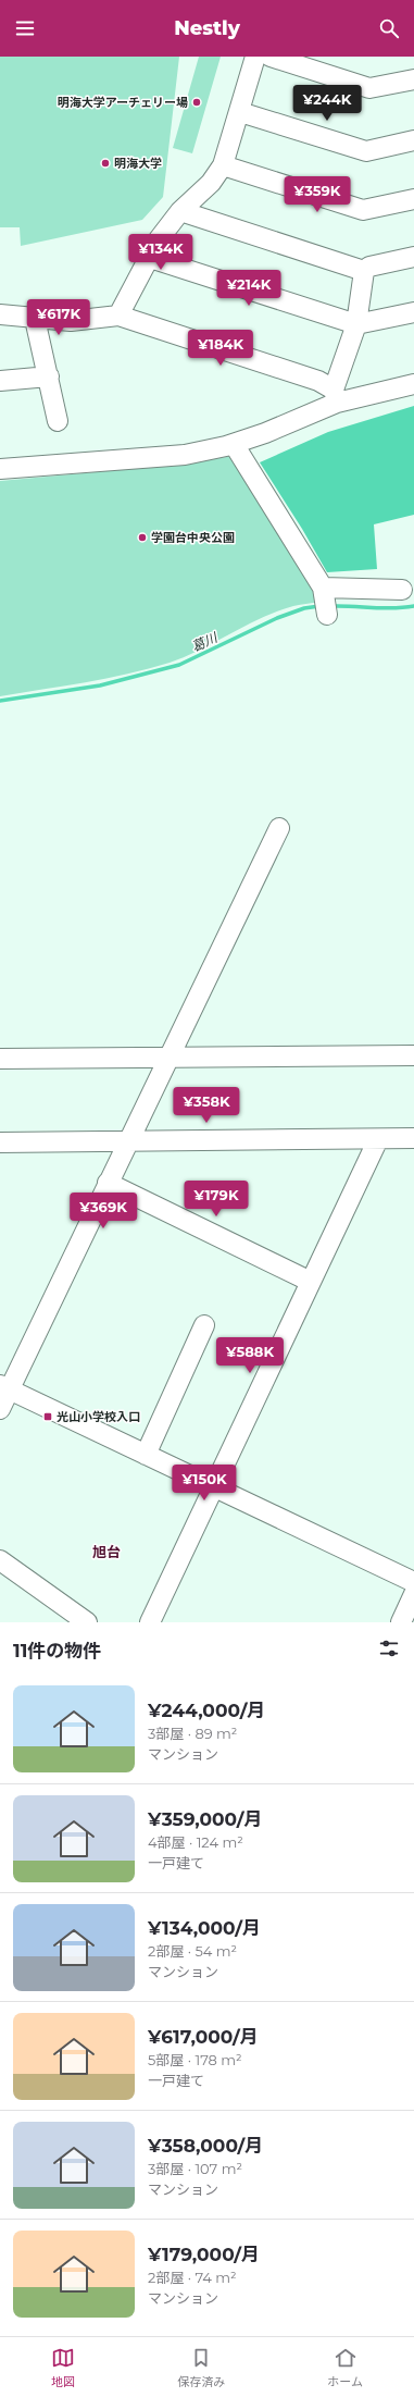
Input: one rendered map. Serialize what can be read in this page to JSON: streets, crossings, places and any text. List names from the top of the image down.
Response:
{
  "districts": ["旭台"],
  "water": ["葛川"],
  "places": {
    "other": ["明海大学アーチェリー場", "明海大学", "学園台中央公園"],
    "transit": ["光山小学校入口"]
  },
  "page": {
    "header": "Nestly",
    "price": [
      "¥244K",
      "¥359K",
      "¥134K",
      "¥214K",
      "¥617K",
      "¥184K",
      "¥358K",
      "¥179K",
      "¥369K",
      "¥588K",
      "¥150K"
    ],
    "heading": "11件の物件",
    "list": [
      {
        "name": "¥244,000/月",
        "note": "3部屋 · 89 m² · マンション"
      },
      {
        "name": "¥359,000/月",
        "note": "4部屋 · 124 m² · 一戸建て"
      },
      {
        "name": "¥134,000/月",
        "note": "2部屋 · 54 m² · マンション"
      },
      {
        "name": "¥617,000/月",
        "note": "5部屋 · 178 m² · 一戸建て"
      },
      {
        "name": "¥358,000/月",
        "note": "3部屋 · 107 m² · マンション"
      },
      {
        "name": "¥179,000/月",
        "note": "2部屋 · 74 m² · マンション"
      }
    ],
    "tabs": ["地図", "保存済み", "ホーム"]
  }
}
